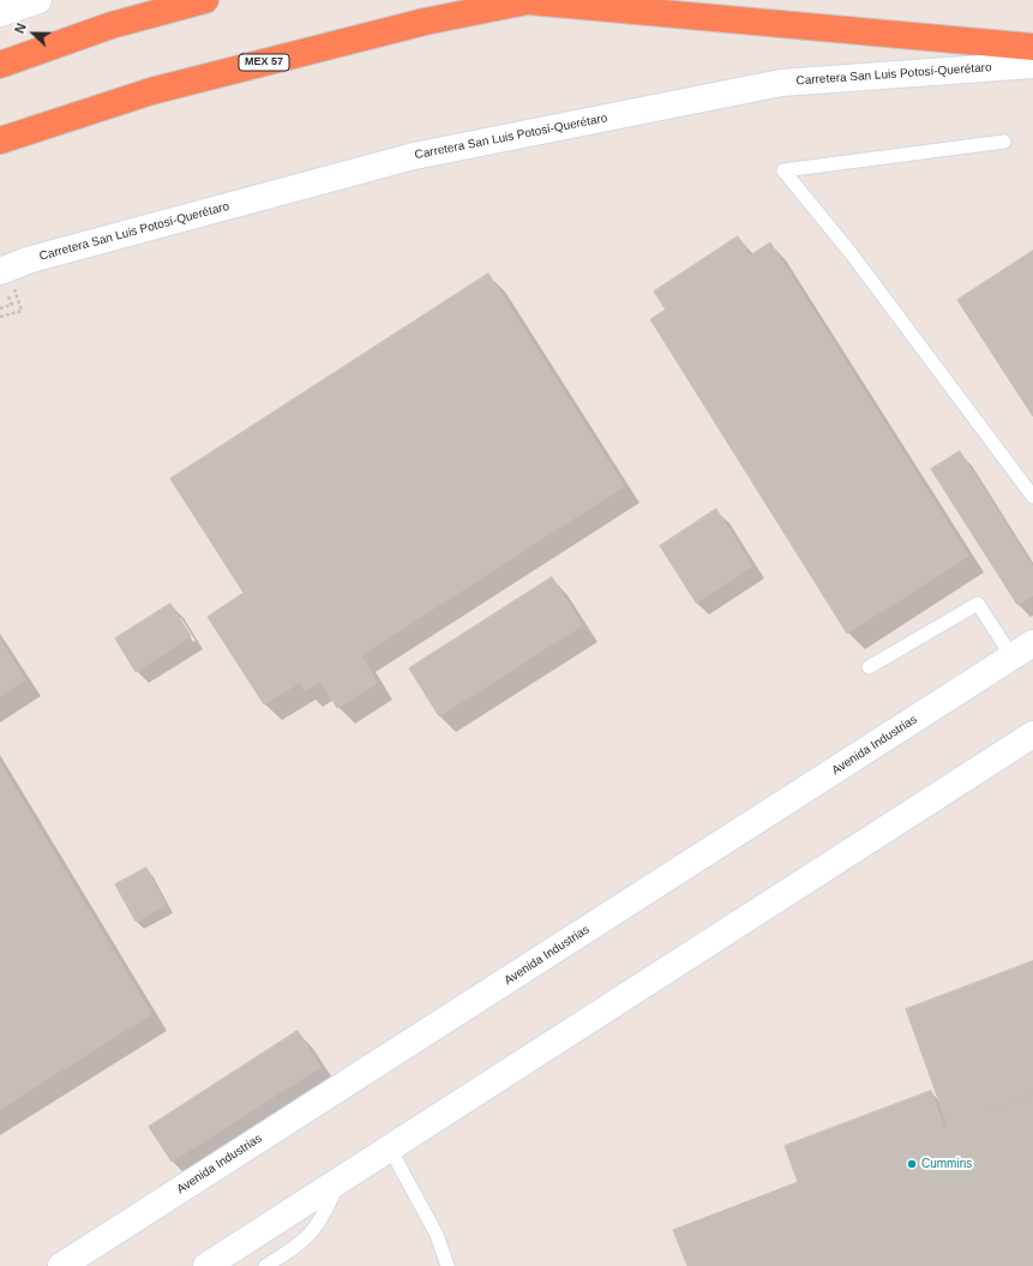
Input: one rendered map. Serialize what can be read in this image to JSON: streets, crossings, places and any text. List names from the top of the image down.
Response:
{
  "streets": {
    "highway": ["MEX 57"],
    "main road": ["Carretera San Luis Potosí-Querétaro", "Avenida Industrias"]
  },
  "places": ["Cummins"],
  "north": "left"
}
